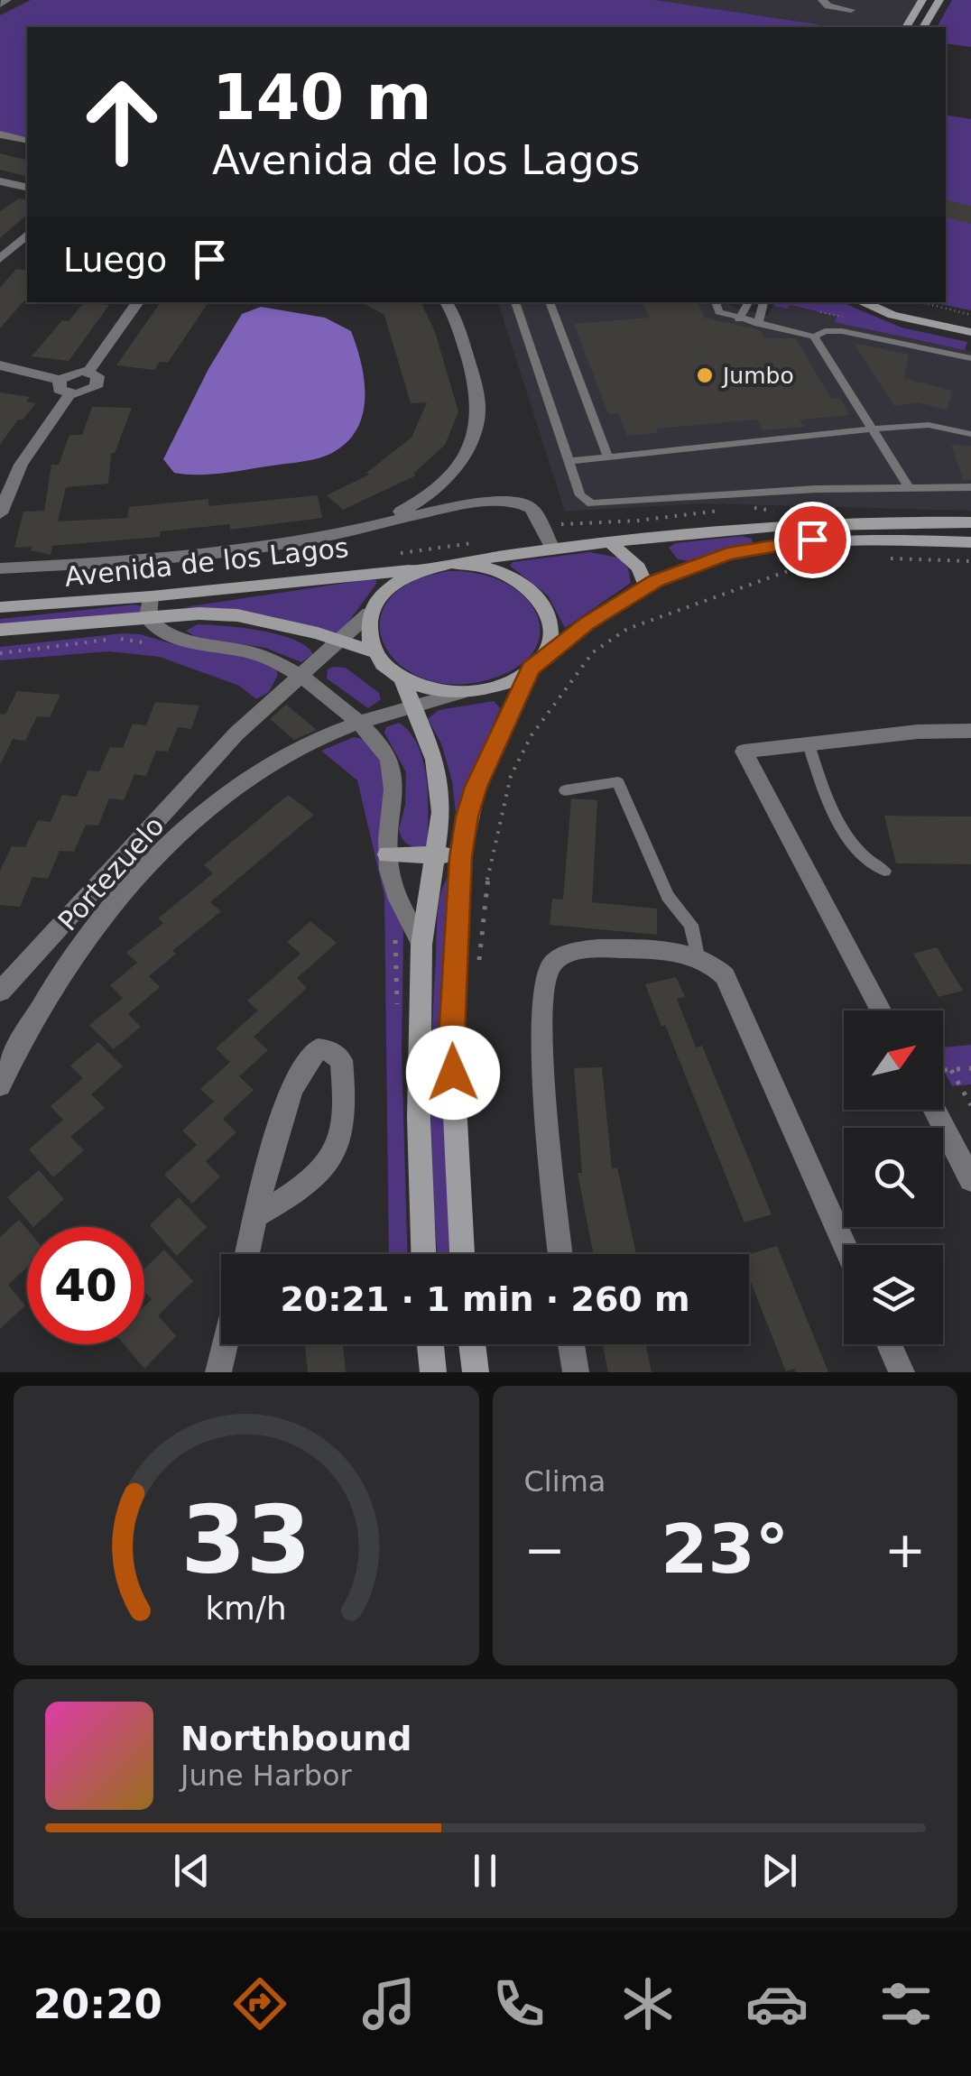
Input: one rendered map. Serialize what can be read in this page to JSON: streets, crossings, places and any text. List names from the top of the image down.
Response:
{
  "streets": {
    "street": ["Avenida de los Lagos", "Portezuelo"]
  },
  "crossings": [
    ["Avenida de los Lagos", "Portezuelo"]
  ],
  "places": ["Jumbo"],
  "north": "top right",
  "page": {
    "turn": ["140 m", "Avenida de los Lagos"],
    "then": "Luego",
    "limit": "40",
    "trip": "20:21 · 1 min · 260 m",
    "tile": "Clima",
    "heat": ["−", "23°", "+"],
    "song": ["Northbound", "June Harbor"],
    "tabs": "20:20",
    "gauge": ["33", "km/h"]
  }
}
